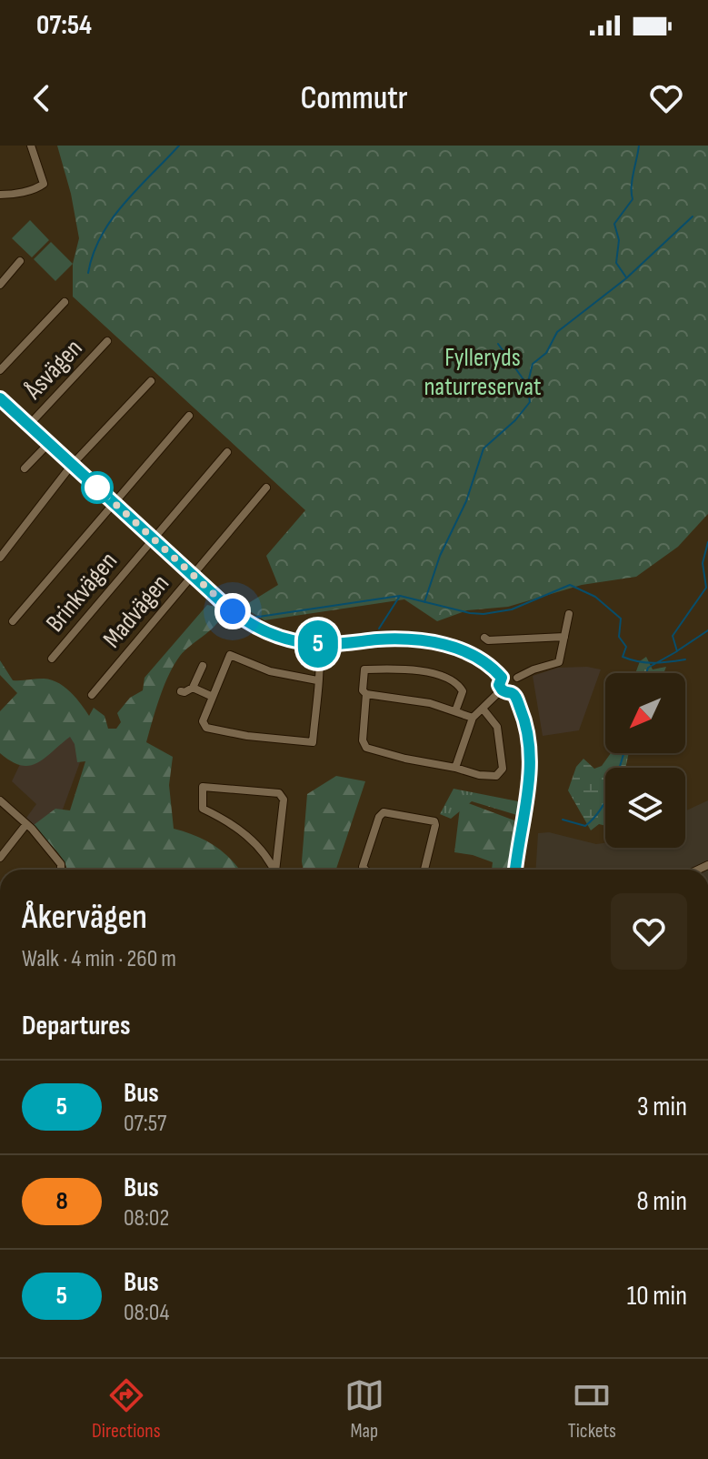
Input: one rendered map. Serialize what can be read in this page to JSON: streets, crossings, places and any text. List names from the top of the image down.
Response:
{
  "streets": {
    "street": ["Åsvägen", "Brinkvägen", "Madvägen"]
  },
  "parks": ["Fylleryds naturreservat"],
  "lines": ["bus line 5"],
  "north": "bottom left",
  "page": {
    "status": "07:54",
    "header": "Commutr",
    "on_map": "5",
    "heading": [
      ["Åkervägen", "Walk · 4 min · 260 m"],
      "Departures"
    ],
    "list": [
      {
        "mark": "5",
        "name": "Bus",
        "note": "07:57",
        "value": "3 min"
      },
      {
        "mark": "8",
        "name": "Bus",
        "note": "08:02",
        "value": "8 min"
      },
      {
        "mark": "5",
        "name": "Bus",
        "note": "08:04",
        "value": "10 min"
      }
    ],
    "tabs": ["Directions", "Map", "Tickets"]
  }
}
